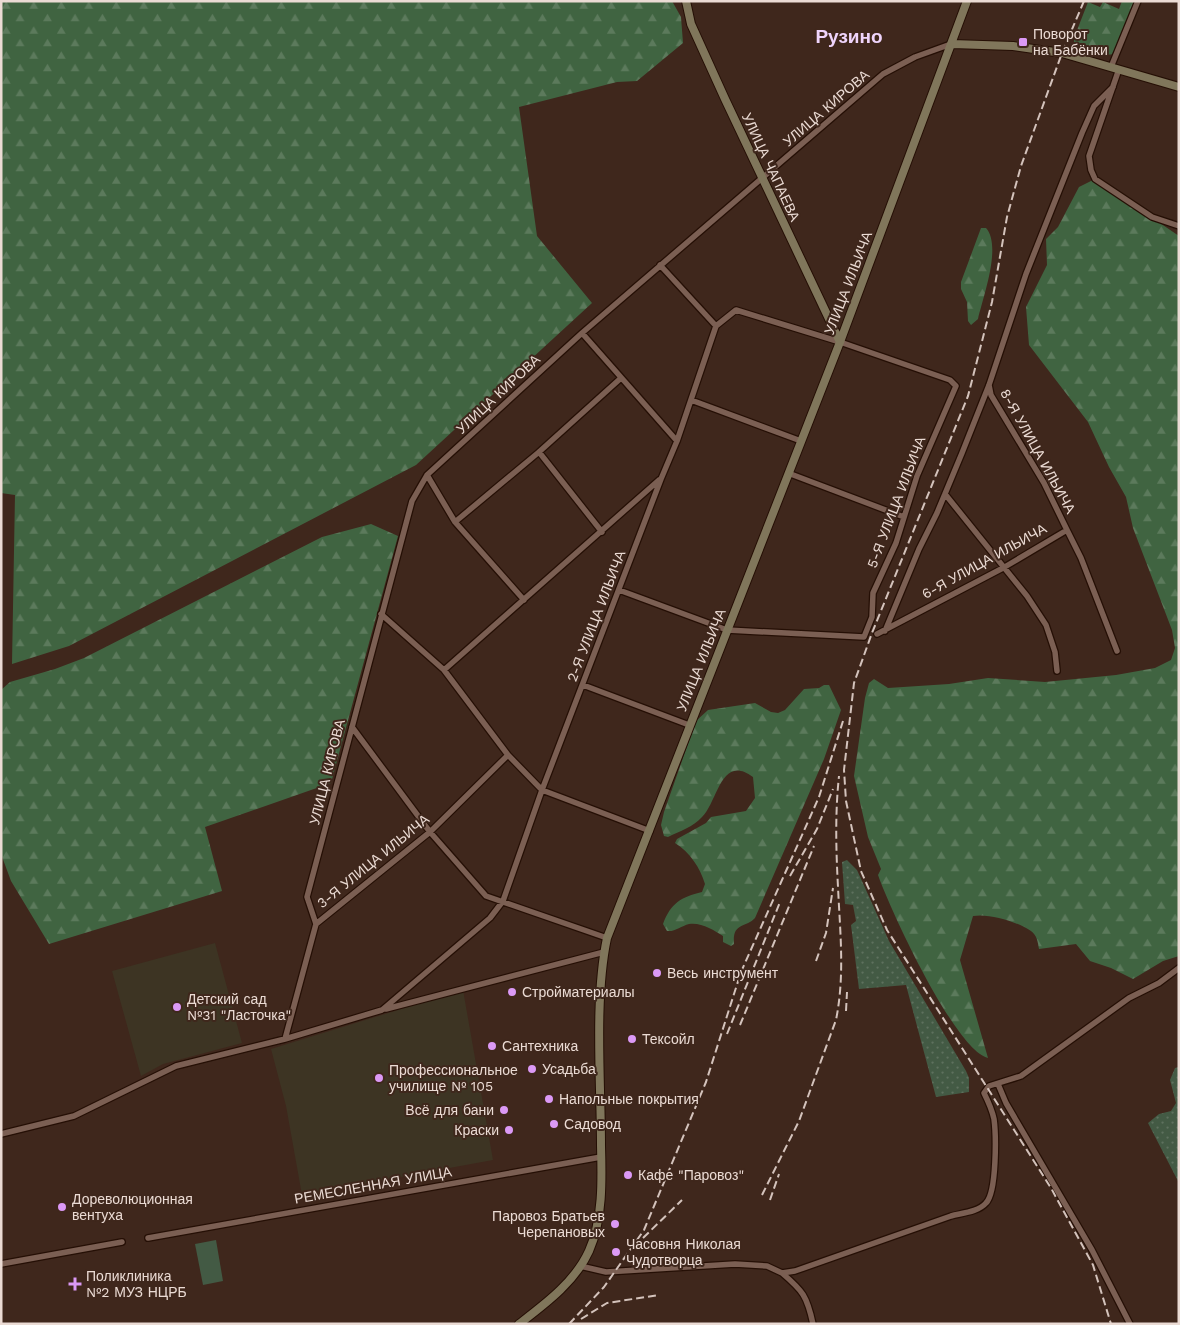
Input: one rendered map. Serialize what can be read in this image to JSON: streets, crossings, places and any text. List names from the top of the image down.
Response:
{
  "streets": {
    "main road": ["УЛИЦА ЧАПАЕВА", "УЛИЦА ИЛЬИЧА"],
    "street": [
      "УЛИЦА КИРОВА",
      "8-Я УЛИЦА ИЛЬИЧА",
      "5-Я УЛИЦА ИЛЬИЧА",
      "6-Я УЛИЦА ИЛЬИЧА",
      "2-Я УЛИЦА ИЛЬИЧА",
      "3-Я УЛИЦА ИЛЬИЧА",
      "РЕМЕСЛЕННАЯ УЛИЦА"
    ]
  },
  "crossings": [
    ["УЛИЦА КИРОВА", "УЛИЦА ЧАПАЕВА"],
    ["УЛИЦА КИРОВА", "УЛИЦА ИЛЬИЧА"],
    ["УЛИЦА КИРОВА", "3-Я УЛИЦА ИЛЬИЧА"],
    ["УЛИЦА ЧАПАЕВА", "УЛИЦА ИЛЬИЧА"],
    ["УЛИЦА ЧАПАЕВА", "5-Я УЛИЦА ИЛЬИЧА"],
    ["УЛИЦА ИЛЬИЧА", "5-Я УЛИЦА ИЛЬИЧА"],
    ["УЛИЦА ИЛЬИЧА", "РЕМЕСЛЕННАЯ УЛИЦА"],
    ["8-Я УЛИЦА ИЛЬИЧА", "6-Я УЛИЦА ИЛЬИЧА"],
    ["2-Я УЛИЦА ИЛЬИЧА", "3-Я УЛИЦА ИЛЬИЧА"]
  ],
  "districts": ["Рузино"],
  "places": {
    "transit": ["Поворот на Бабёнки"],
    "other": [
      "Весь инструмент",
      "Стройматериалы",
      "Детский сад №31 \"Ласточка\"",
      "Тексойл",
      "Сантехника",
      "Усадьба",
      "Профессиональное училище № 105",
      "Напольные покрытия",
      "Всё для бани",
      "Садовод",
      "Краски",
      "Кафе \"Паровоз\"",
      "Дореволюционная вентуха",
      "Паровоз Братьев Черепановых",
      "Часовня Николая Чудотворца"
    ],
    "health": ["Поликлиника №2 МУЗ НЦРБ"]
  }
}
